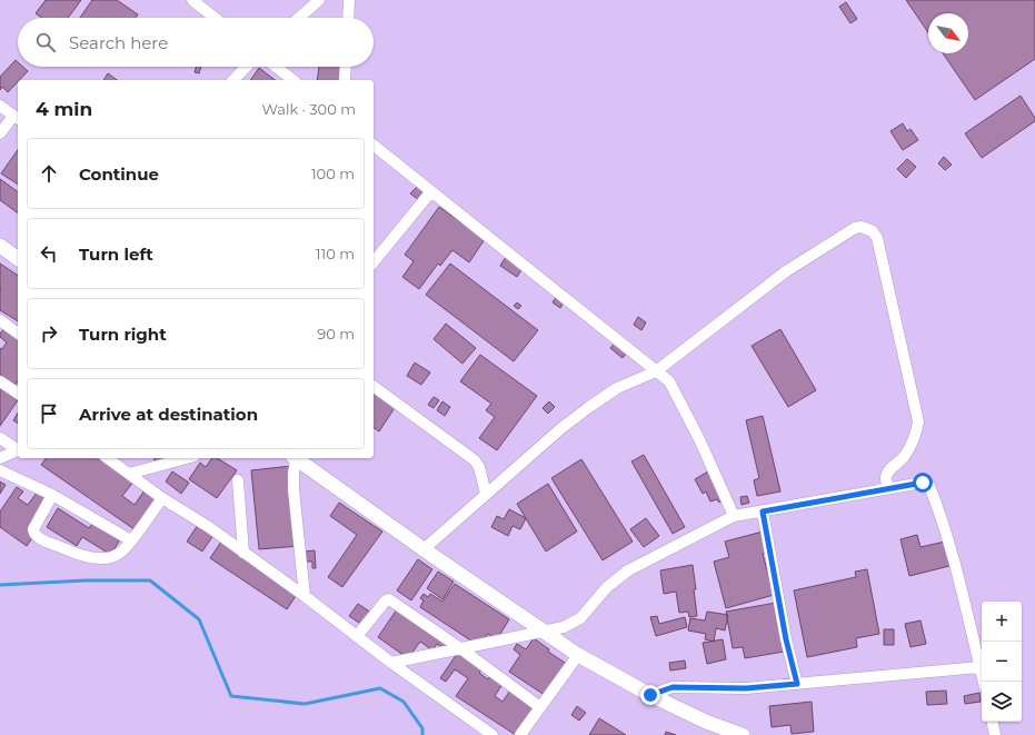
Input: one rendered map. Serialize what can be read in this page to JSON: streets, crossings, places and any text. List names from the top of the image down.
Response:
{
  "north": "bottom right",
  "page": {
    "search": "Search here",
    "heading": ["4 min", "Walk · 300 m"],
    "list": [
      ["Continue", "100 m"],
      ["Turn left", "110 m"],
      ["Turn right", "90 m"],
      "Arrive at destination"
    ],
    "map_buttons": ["+", "−"]
  }
}
